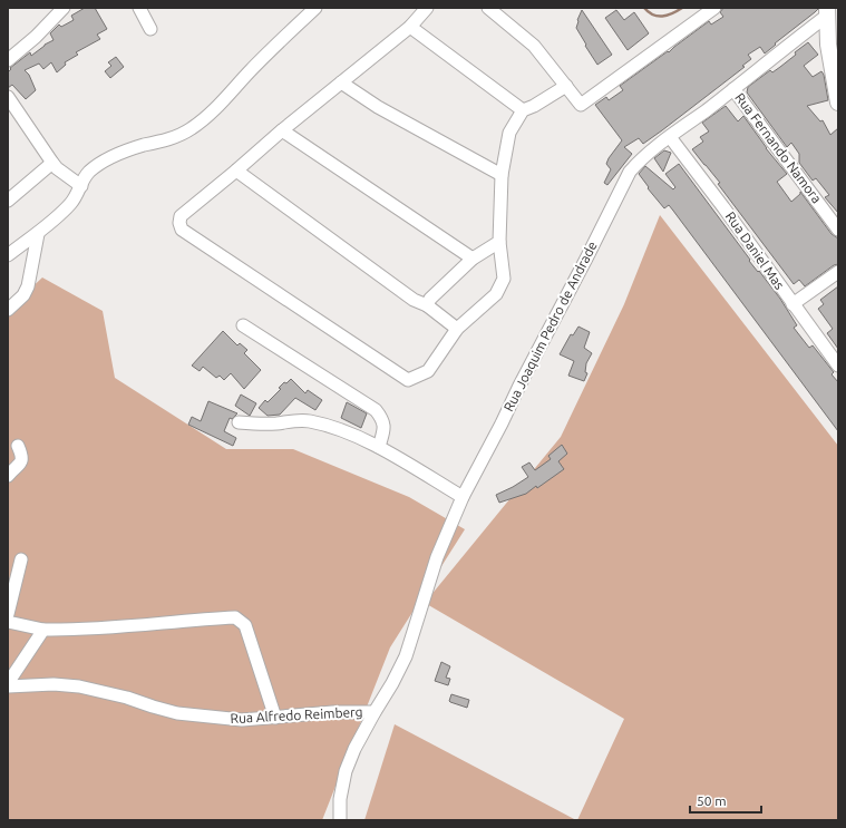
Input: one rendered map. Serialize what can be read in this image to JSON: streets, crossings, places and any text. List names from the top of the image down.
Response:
{
  "streets": {
    "street": [
      "Rua Fernando Namora",
      "Rua Daniel Mas",
      "Rua Joaquim Pedro de Andrade",
      "Rua Alfredo Reimberg"
    ]
  },
  "crossings": [
    ["Rua Fernando Namora", "Rua Joaquim Pedro de Andrade"],
    ["Rua Daniel Mas", "Rua Joaquim Pedro de Andrade"],
    ["Rua Joaquim Pedro de Andrade", "Rua Alfredo Reimberg"]
  ],
  "scale_bar": "50 m"
}
